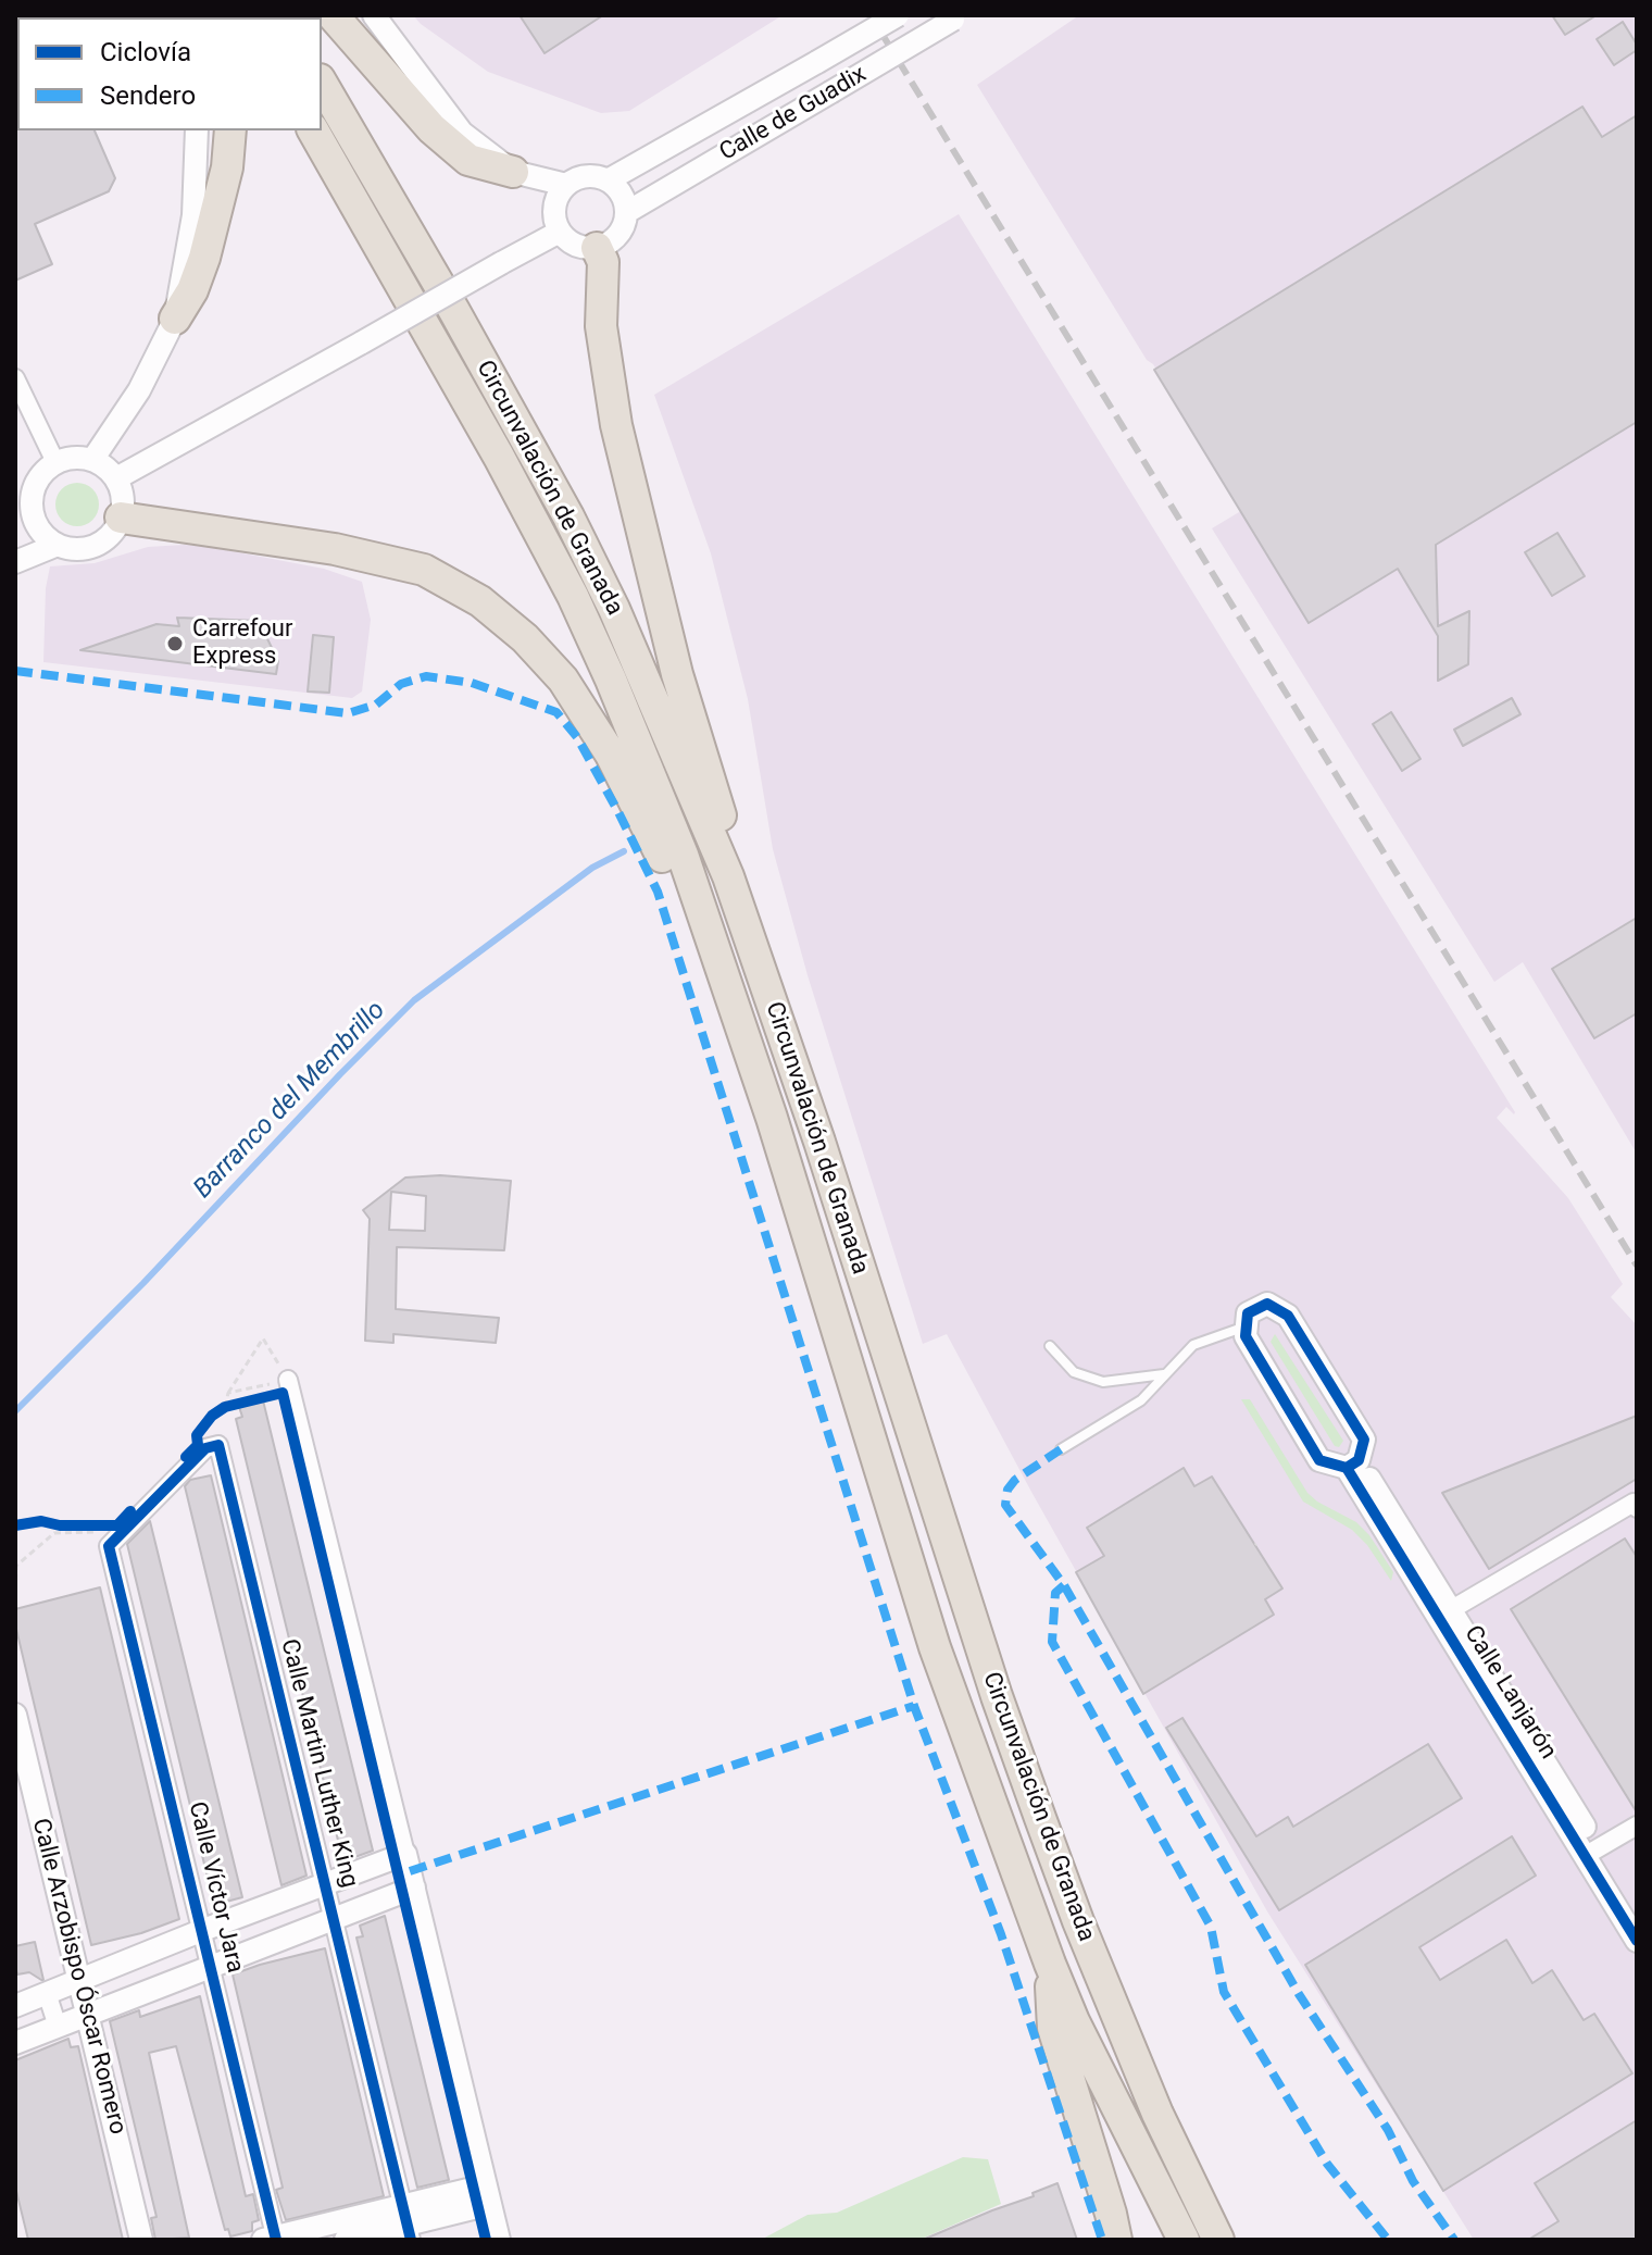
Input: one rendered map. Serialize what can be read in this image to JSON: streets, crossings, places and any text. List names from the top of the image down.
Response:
{
  "streets": {
    "highway": ["Circunvalación de Granada"],
    "street": [
      "Calle de Guadix",
      "Calle Lanjarón",
      "Calle Martin Luther King",
      "Calle Víctor Jara",
      "Calle Arzobispo Óscar Romero"
    ]
  },
  "crossings": [
    ["Calle Martin Luther King", "Calle Víctor Jara"]
  ],
  "water": ["Barranco del Membrillo"],
  "places": ["Carrefour Express"],
  "legend": ["Ciclovía", "Sendero"]
}
